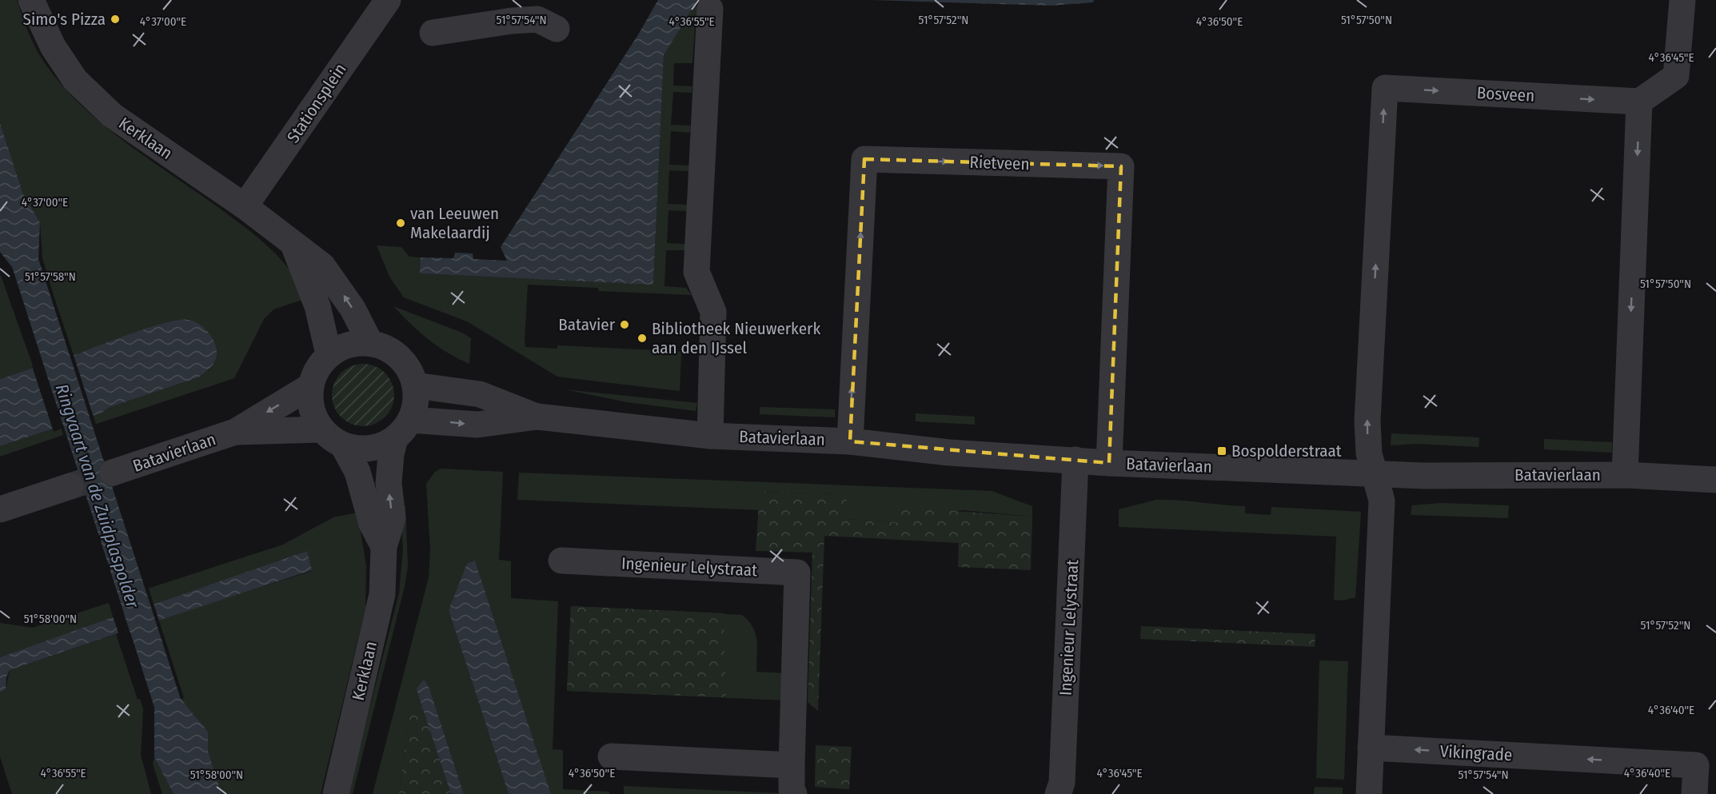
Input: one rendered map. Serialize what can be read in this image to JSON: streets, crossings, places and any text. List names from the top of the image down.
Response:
{
  "streets": {
    "street": [
      "Bosveen",
      "Stationsplein",
      "Kerklaan",
      "Rietveen",
      "Batavierlaan",
      "Ingenieur Lelystraat",
      "Vikingrade"
    ]
  },
  "crossings": [
    ["Bosveen", "Batavierlaan"],
    ["Stationsplein", "Kerklaan"],
    ["Kerklaan", "Batavierlaan"],
    ["Rietveen", "Batavierlaan"],
    ["Batavierlaan", "Ingenieur Lelystraat"]
  ],
  "one_way": ["Vikingrade"],
  "water": ["Ringvaart van de Zuidplaspolder"],
  "places": {
    "other": [
      "Simo's Pizza",
      "van Leeuwen Makelaardij",
      "Batavier",
      "Bibliotheek Nieuwerkerk aan den IJssel"
    ],
    "transit": ["Bospolderstraat"]
  },
  "coordinates": [
    "51°57'54\"N",
    "51°57'52\"N",
    "51°57'50\"N",
    "4°37'00\"E",
    "4°36'55\"E",
    "4°36'50\"E",
    "4°36'45\"E",
    "51°57'58\"N",
    "51°58'00\"N",
    "4°36'40\"E"
  ]
}
